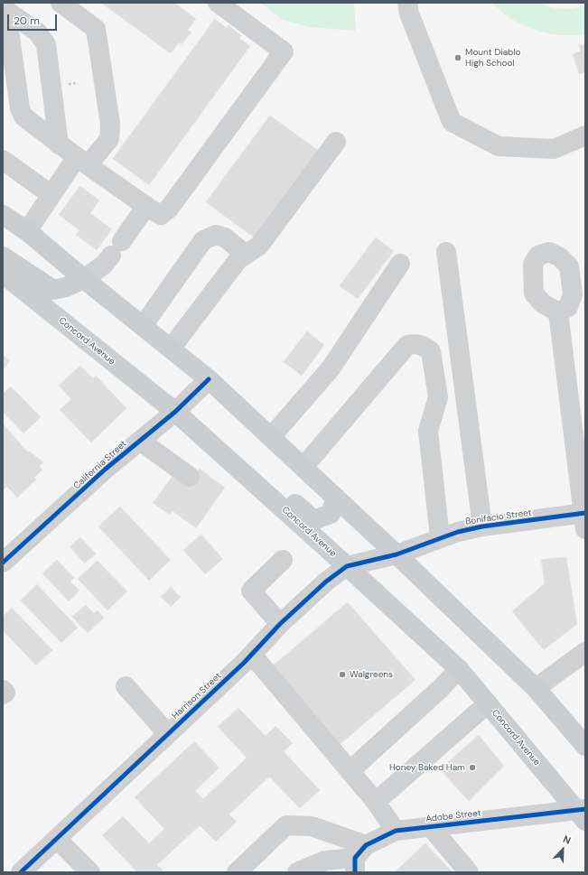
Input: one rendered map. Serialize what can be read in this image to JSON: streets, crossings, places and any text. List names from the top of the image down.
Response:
{
  "streets": {
    "main road": ["Concord Avenue"],
    "street": [
      "California Street",
      "Bonifacio Street",
      "Harrison Street",
      "Adobe Street"
    ]
  },
  "crossings": [
    ["Concord Avenue", "California Street"],
    ["Concord Avenue", "Harrison Street"],
    ["Concord Avenue", "Adobe Street"],
    ["Bonifacio Street", "Harrison Street"]
  ],
  "places": ["Mount Diablo High School", "Walgreens", "Honey Baked Ham"],
  "scale_bar": "20 m",
  "north": "top right"
}
